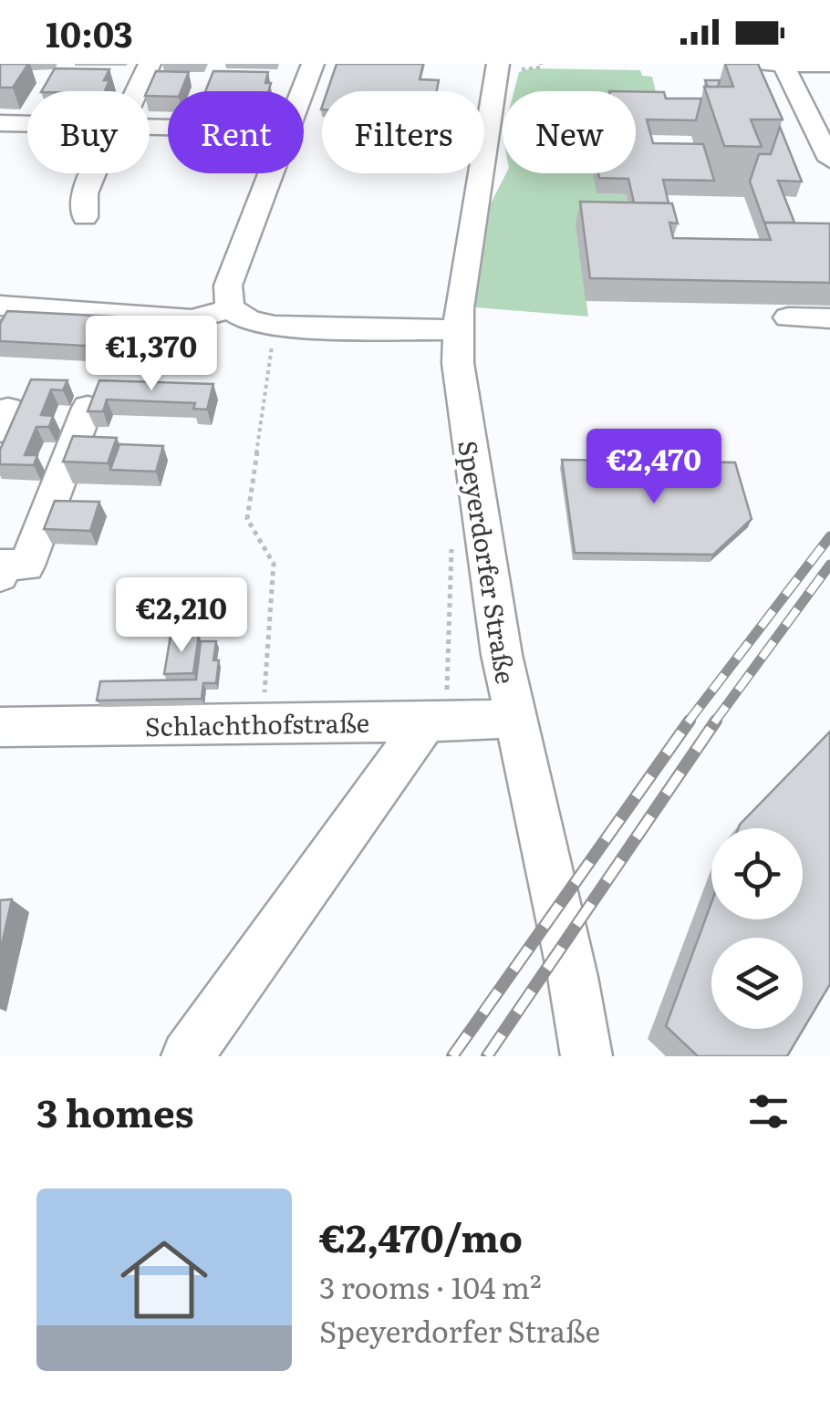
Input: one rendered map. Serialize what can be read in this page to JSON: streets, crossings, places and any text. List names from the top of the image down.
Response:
{
  "streets": {
    "street": ["Speyerdorfer Straße", "Schlachthofstraße"]
  },
  "crossings": [
    ["Speyerdorfer Straße", "Schlachthofstraße"]
  ],
  "page": {
    "status": "10:03",
    "chip": [
      "Buy",
      "Rent",
      "Filters",
      "New"
    ],
    "price": ["€1,370", "€2,470", "€2,210"],
    "heading": "3 homes",
    "list": [
      {
        "name": "€2,470/mo",
        "note": "3 rooms · 104 m² · Speyerdorfer Straße"
      }
    ]
  }
}
